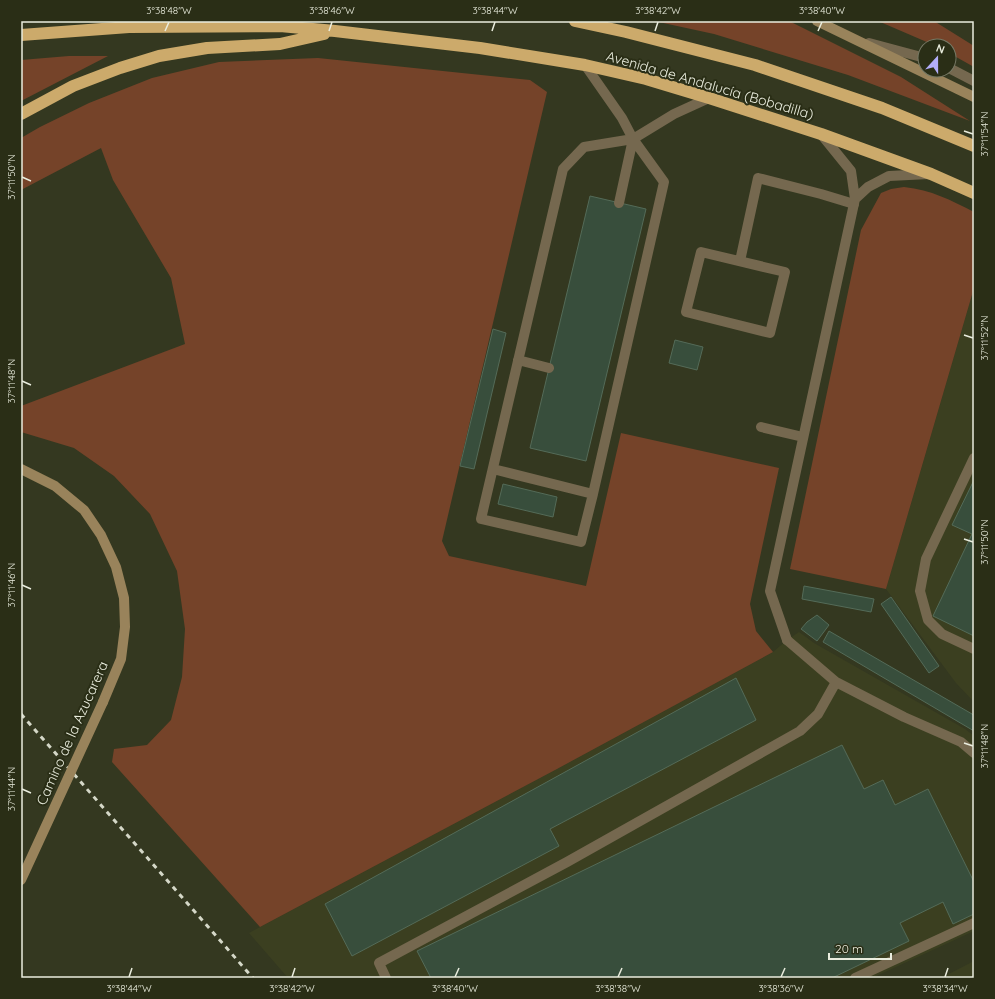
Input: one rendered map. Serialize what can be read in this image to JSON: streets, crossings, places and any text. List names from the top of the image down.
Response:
{
  "streets": {
    "highway": ["Avenida de Andalucía (Bobadilla)"],
    "street": ["Camino de la Azucarera"]
  },
  "scale_bar": "20 m",
  "north": "top",
  "coordinates": [
    "3°38'48\"W",
    "3°38'46\"W",
    "3°38'44\"W",
    "3°38'42\"W",
    "3°38'40\"W",
    "37°11'54\"N",
    "37°11'50\"N",
    "37°11'52\"N",
    "37°11'48\"N",
    "37°11'46\"N",
    "37°11'44\"N",
    "3°38'38\"W",
    "3°38'36\"W",
    "3°38'34\"W"
  ]
}
